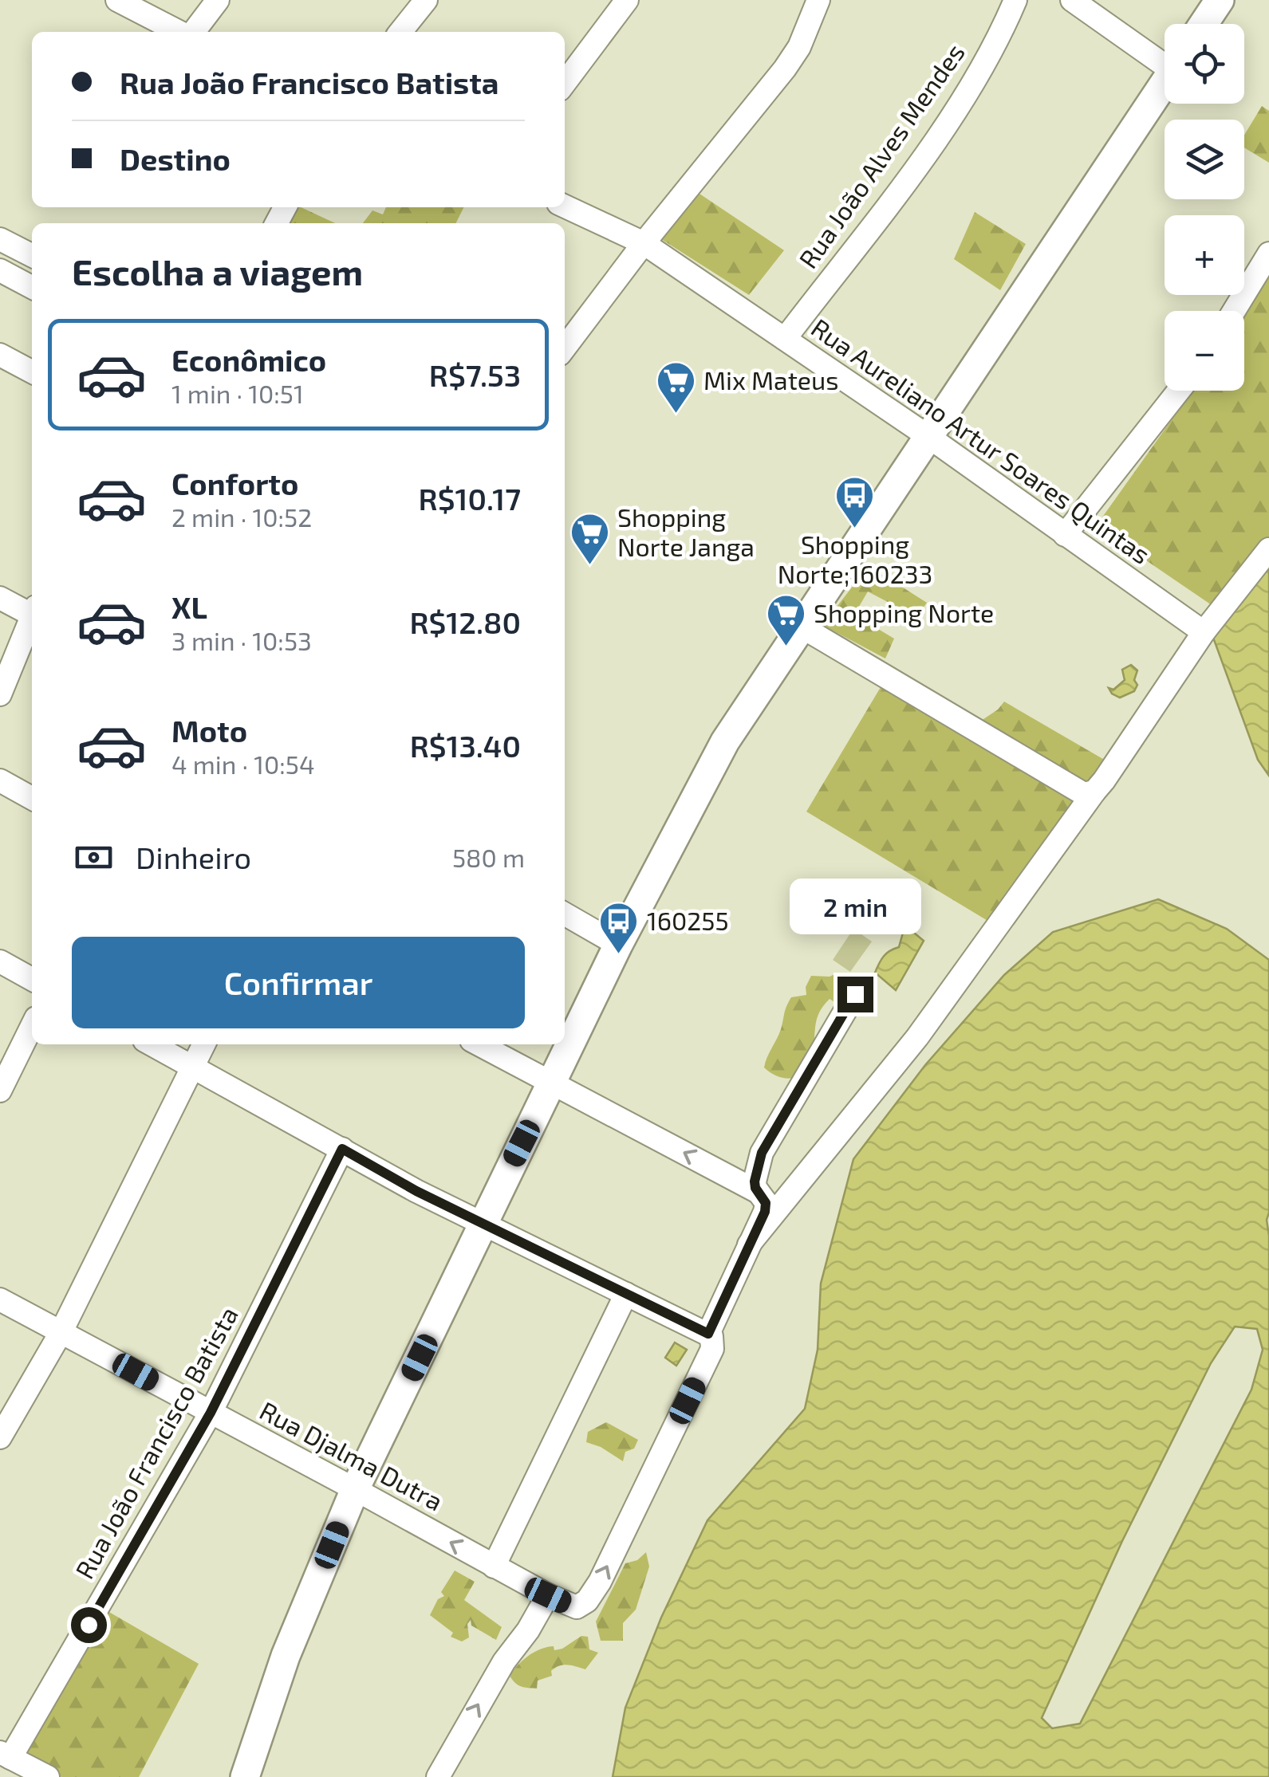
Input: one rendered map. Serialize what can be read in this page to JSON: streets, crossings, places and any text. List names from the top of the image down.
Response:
{
  "streets": {
    "street": [
      "Rua João Alves Mendes",
      "Rua Aureliano Artur Soares Quintas",
      "Rua João Francisco Batista",
      "Rua Djalma Dutra"
    ]
  },
  "crossings": [
    ["Rua João Alves Mendes", "Rua Aureliano Artur Soares Quintas"],
    ["Rua João Francisco Batista", "Rua Djalma Dutra"]
  ],
  "places": {
    "supermarket": ["Mix Mateus", "Shopping Norte Janga", "Shopping Norte"],
    "bus stop": ["Shopping Norte;160233", "160255"]
  },
  "page": {
    "map_buttons": ["+", "−"],
    "banner": ["Rua João Francisco Batista", "Destino"],
    "heading": "Escolha a viagem",
    "list": [
      {
        "name": "Econômico",
        "note": "1 min · 10:51",
        "value": "R$7.53"
      },
      {
        "name": "Conforto",
        "note": "2 min · 10:52",
        "value": "R$10.17"
      },
      {
        "name": "XL",
        "note": "3 min · 10:53",
        "value": "R$12.80"
      },
      {
        "name": "Moto",
        "note": "4 min · 10:54",
        "value": "R$13.40"
      }
    ],
    "pay": ["Dinheiro", "580 m"],
    "bubble": "2 min",
    "buttons": "Confirmar"
  }
}
